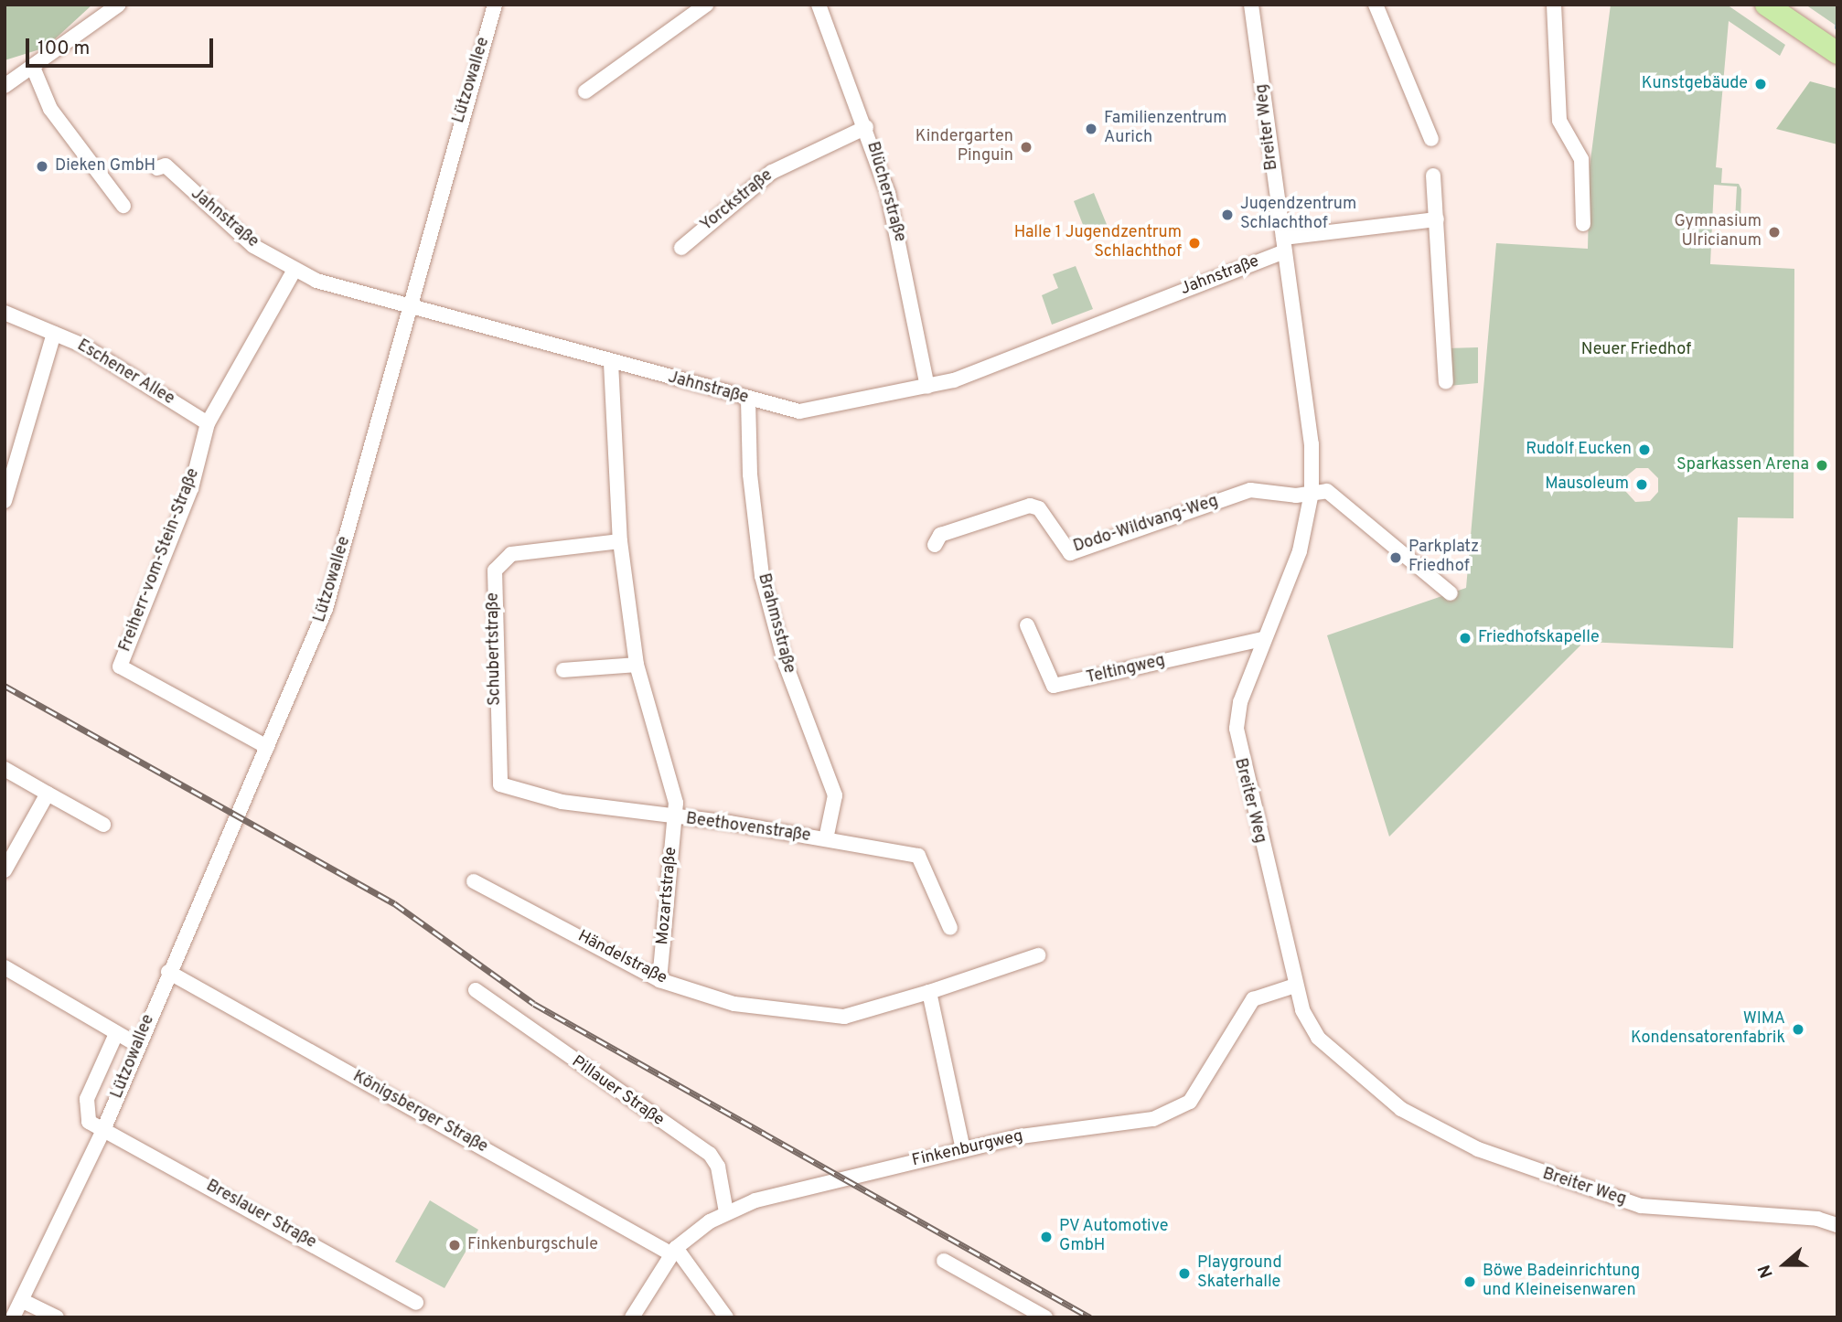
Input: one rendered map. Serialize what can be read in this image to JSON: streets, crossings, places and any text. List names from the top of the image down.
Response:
{
  "streets": {
    "street": [
      "Lützowallee",
      "Breiter Weg",
      "Blücherstraße",
      "Yorckstraße",
      "Jahnstraße",
      "Eschener Allee",
      "Dodo-Wildvang-Weg",
      "Freiherr-vom-Stein-Straße",
      "Brahmsstraße",
      "Schubertstraße",
      "Teltingweg",
      "Beethovenstraße",
      "Mozartstraße",
      "Händelstraße",
      "Pillauer Straße",
      "Königsberger Straße",
      "Finkenburgweg",
      "Breslauer Straße"
    ]
  },
  "crossings": [
    ["Lützowallee", "Jahnstraße"],
    ["Lützowallee", "Freiherr-vom-Stein-Straße"],
    ["Lützowallee", "Königsberger Straße"],
    ["Lützowallee", "Breslauer Straße"],
    ["Breiter Weg", "Jahnstraße"],
    ["Breiter Weg", "Dodo-Wildvang-Weg"],
    ["Breiter Weg", "Teltingweg"],
    ["Breiter Weg", "Finkenburgweg"],
    ["Blücherstraße", "Yorckstraße"],
    ["Blücherstraße", "Jahnstraße"],
    ["Jahnstraße", "Freiherr-vom-Stein-Straße"],
    ["Jahnstraße", "Brahmsstraße"],
    ["Jahnstraße", "Mozartstraße"],
    ["Eschener Allee", "Freiherr-vom-Stein-Straße"],
    ["Brahmsstraße", "Beethovenstraße"],
    ["Schubertstraße", "Beethovenstraße"],
    ["Schubertstraße", "Mozartstraße"],
    ["Beethovenstraße", "Mozartstraße"],
    ["Mozartstraße", "Händelstraße"],
    ["Pillauer Straße", "Finkenburgweg"],
    ["Königsberger Straße", "Finkenburgweg"]
  ],
  "parks": ["Neuer Friedhof"],
  "places": [
    "Kunstgebäude",
    "Familienzentrum Aurich",
    "Kindergarten Pinguin",
    "Dieken GmbH",
    "Jugendzentrum Schlachthof",
    "Gymnasium Ulricianum",
    "Halle 1 Jugendzentrum Schlachthof",
    "Rudolf Eucken",
    "Sparkassen Arena",
    "Mausoleum",
    "Parkplatz Friedhof",
    "Friedhofskapelle",
    "WIMA Kondensatorenfabrik",
    "PV Automotive GmbH",
    "Finkenburgschule",
    "Playground Skaterhalle",
    "Böwe Badeinrichtung und Kleineisenwaren"
  ],
  "scale_bar": "100 m",
  "north": "left"
}
